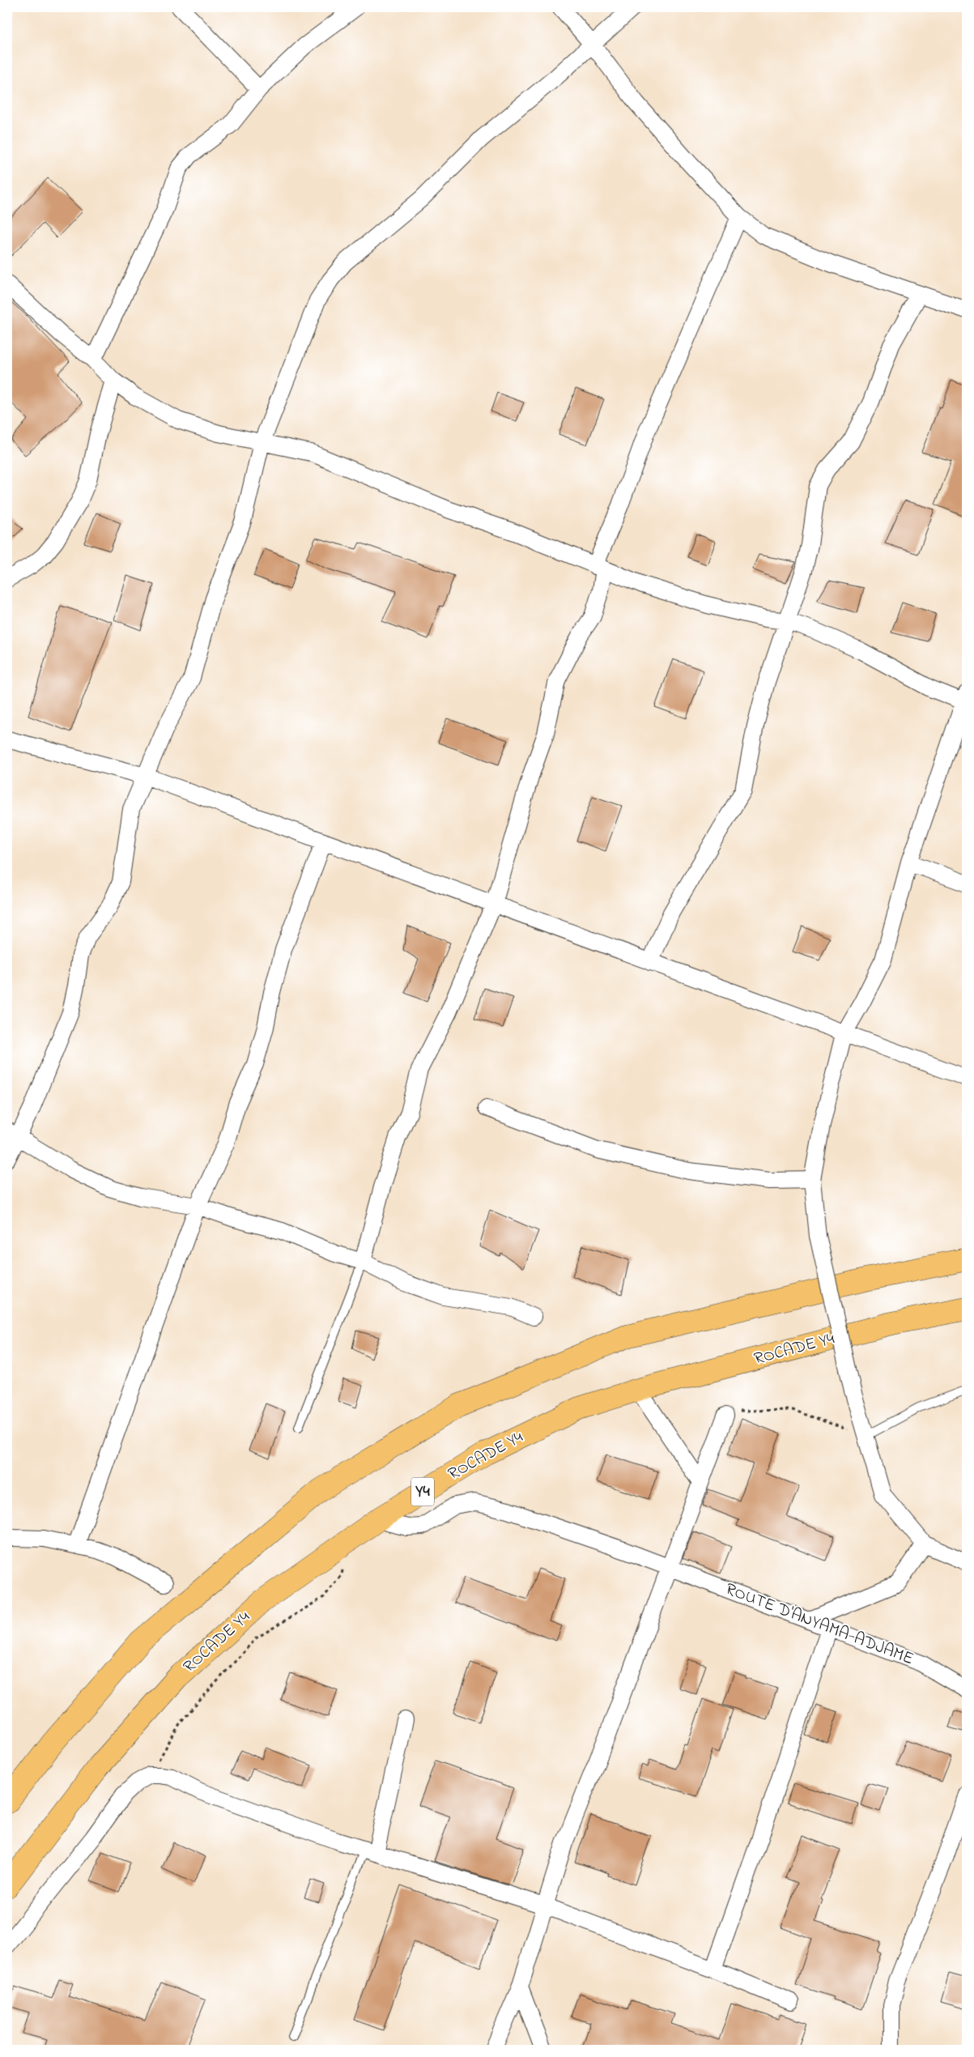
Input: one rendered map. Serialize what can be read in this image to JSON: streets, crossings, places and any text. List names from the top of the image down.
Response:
{
  "streets": {
    "highway": ["ROCADE Y4", "Y4"],
    "street": ["ROUTE D'ANYAMA-ADJAME"]
  },
  "crossings": [
    ["ROCADE Y4", "ROUTE D'ANYAMA-ADJAME"]
  ]
}
